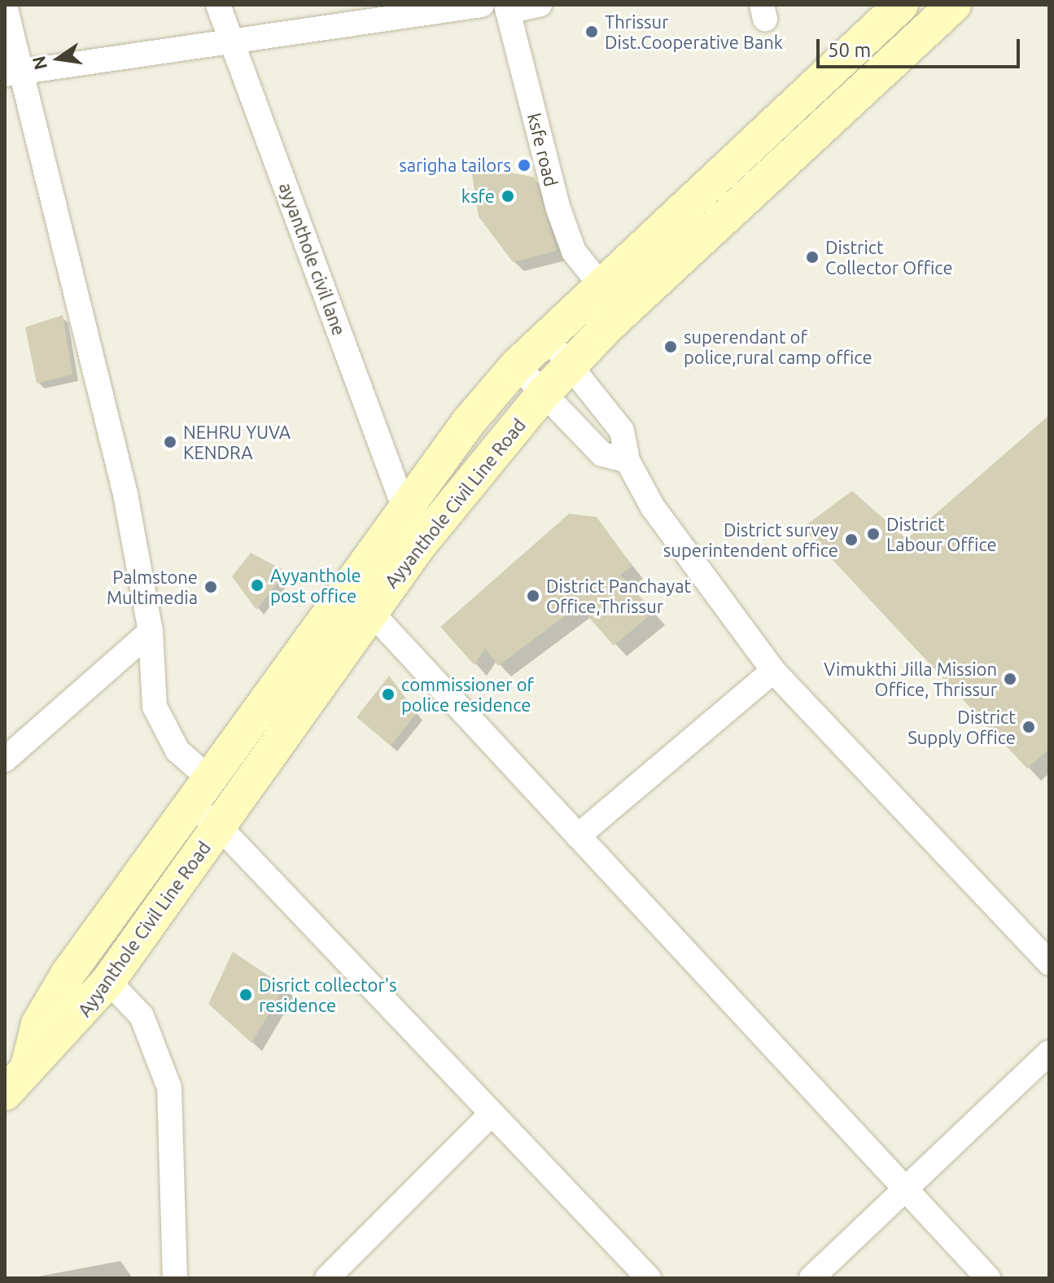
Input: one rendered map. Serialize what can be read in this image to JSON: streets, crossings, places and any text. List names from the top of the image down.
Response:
{
  "streets": {
    "main road": ["Ayyanthole Civil Line Road"],
    "street": ["ksfe road", "ayyanthole civil lane"]
  },
  "crossings": [
    ["ksfe road", "Ayyanthole Civil Line Road"],
    ["ayyanthole civil lane", "Ayyanthole Civil Line Road"]
  ],
  "places": [
    "Thrissur Dist.Cooperative Bank",
    "sarigha tailors",
    "ksfe",
    "District Collector Office",
    "superendant of police,rural camp office",
    "NEHRU YUVA KENDRA",
    "District Labour Office",
    "District survey superintendent office",
    "Ayyanthole post office",
    "Palmstone Multimedia",
    "District Panchayat Office,Thrissur",
    "Vimukthi Jilla Mission Office, Thrissur",
    "commissioner of police residence",
    "District Supply Office",
    "Disrict collector's residence"
  ],
  "scale_bar": "50 m",
  "north": "left"
}
